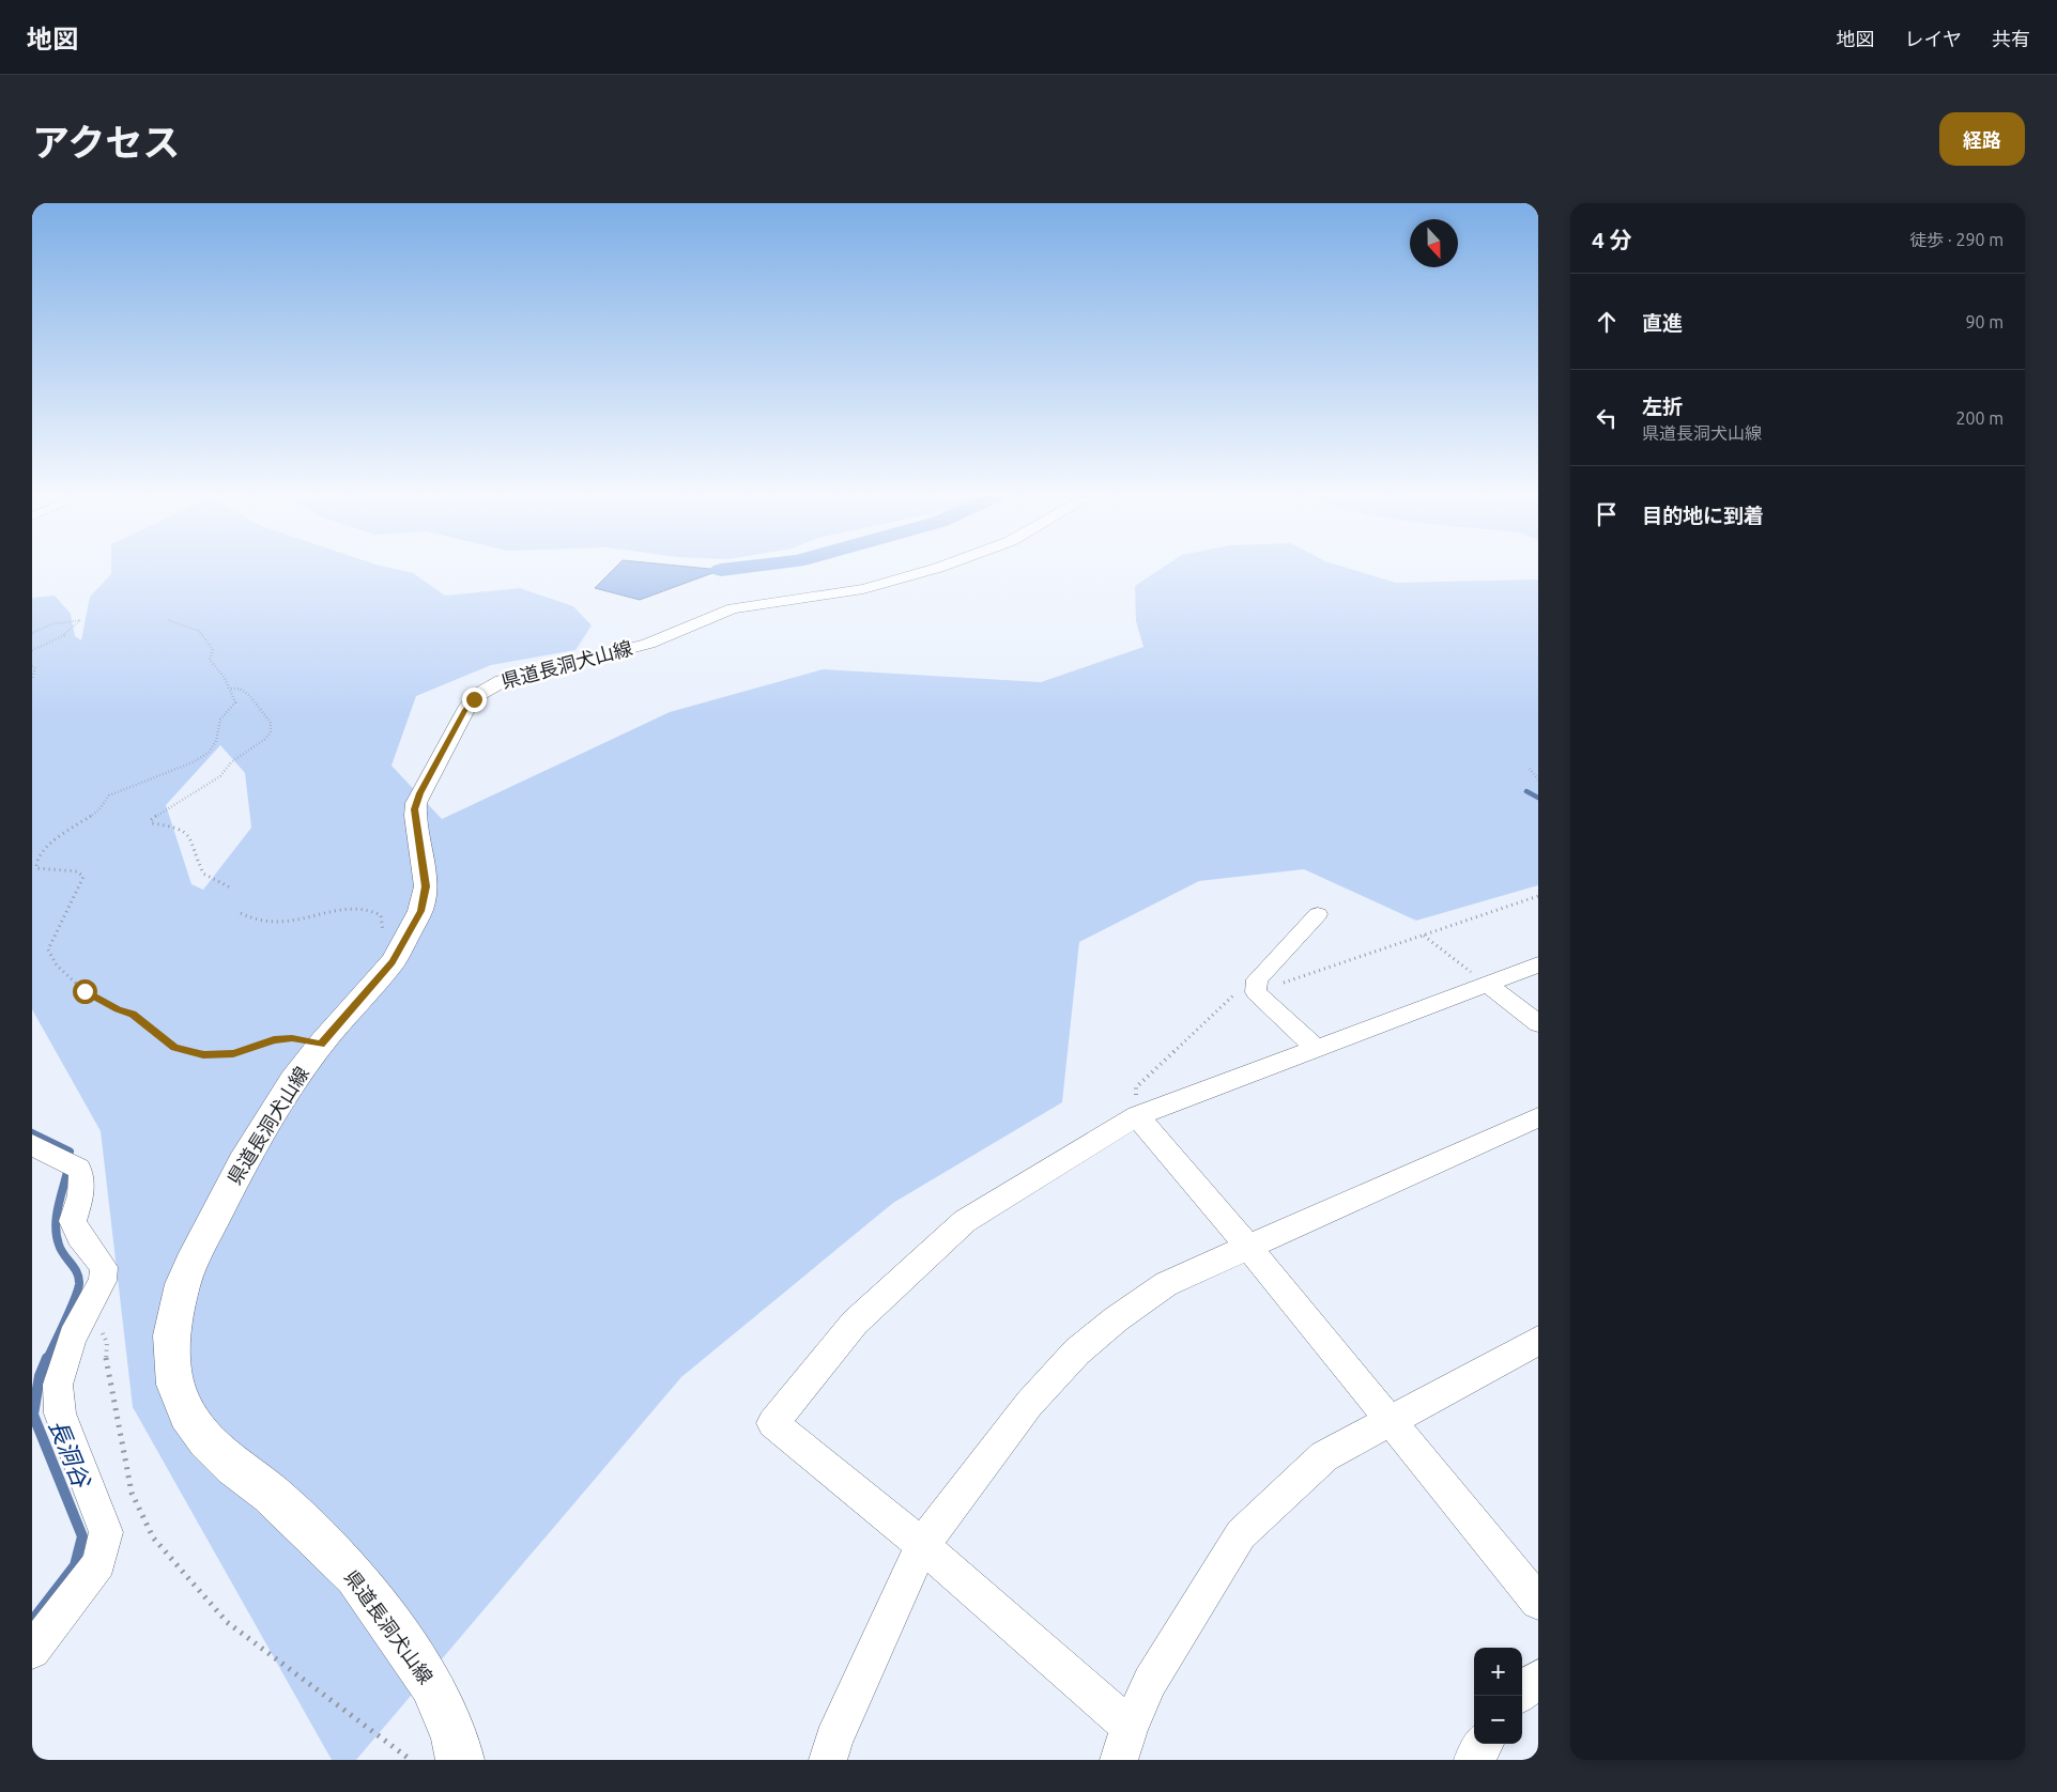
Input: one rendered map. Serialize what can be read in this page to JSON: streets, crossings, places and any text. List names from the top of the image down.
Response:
{
  "streets": {
    "main road": ["県道長洞犬山線"]
  },
  "water": ["長洞谷"],
  "north": "bottom",
  "page": {
    "header": "地図",
    "nav": ["地図", "レイヤ", "共有"],
    "title": "アクセス",
    "buttons": "経路",
    "heading": ["4 分", "徒歩 · 290 m"],
    "list": [
      ["直進", "90 m"],
      ["左折", "県道長洞犬山線", "200 m"],
      "目的地に到着"
    ],
    "map_buttons": ["+", "−"]
  }
}
